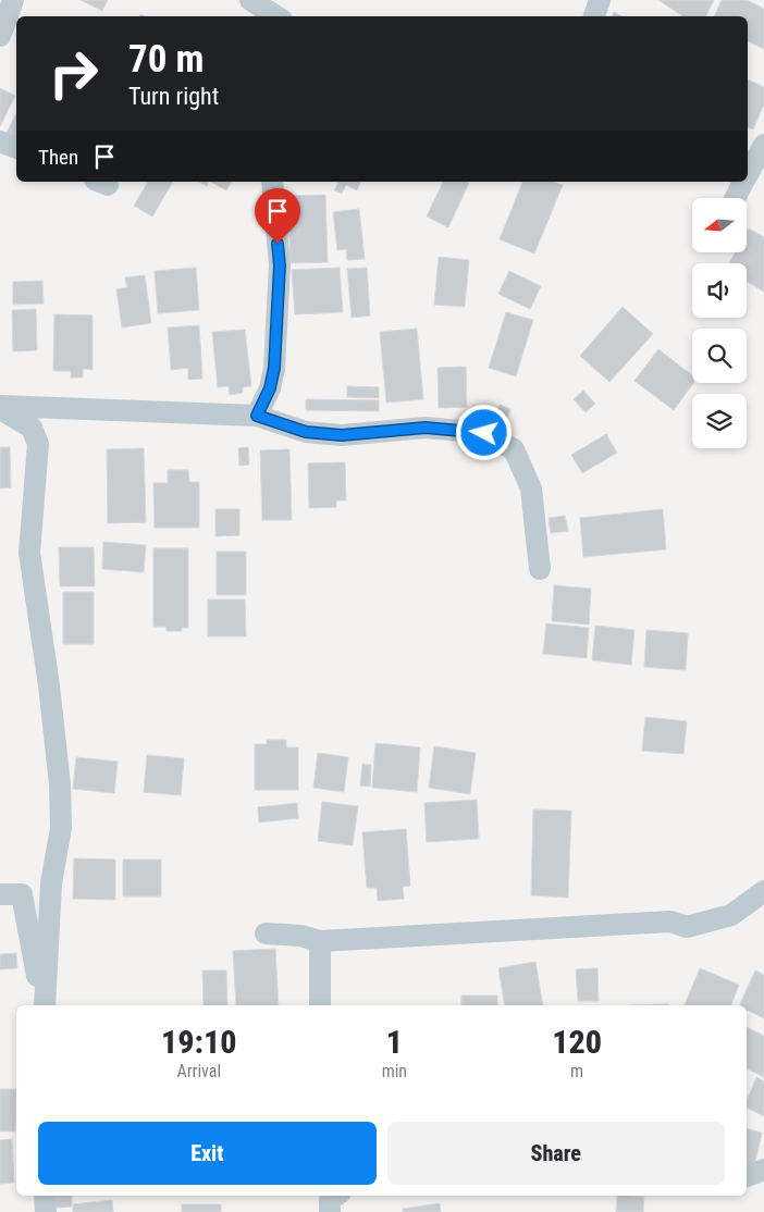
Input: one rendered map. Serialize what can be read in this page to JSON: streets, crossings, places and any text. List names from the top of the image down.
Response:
{
  "north": "left",
  "page": {
    "turn": ["70 m", "Turn right"],
    "then": "Then",
    "eta": [
      "19:10",
      "Arrival",
      "1",
      "min",
      "120",
      "m"
    ],
    "buttons": ["Exit", "Share"]
  }
}
